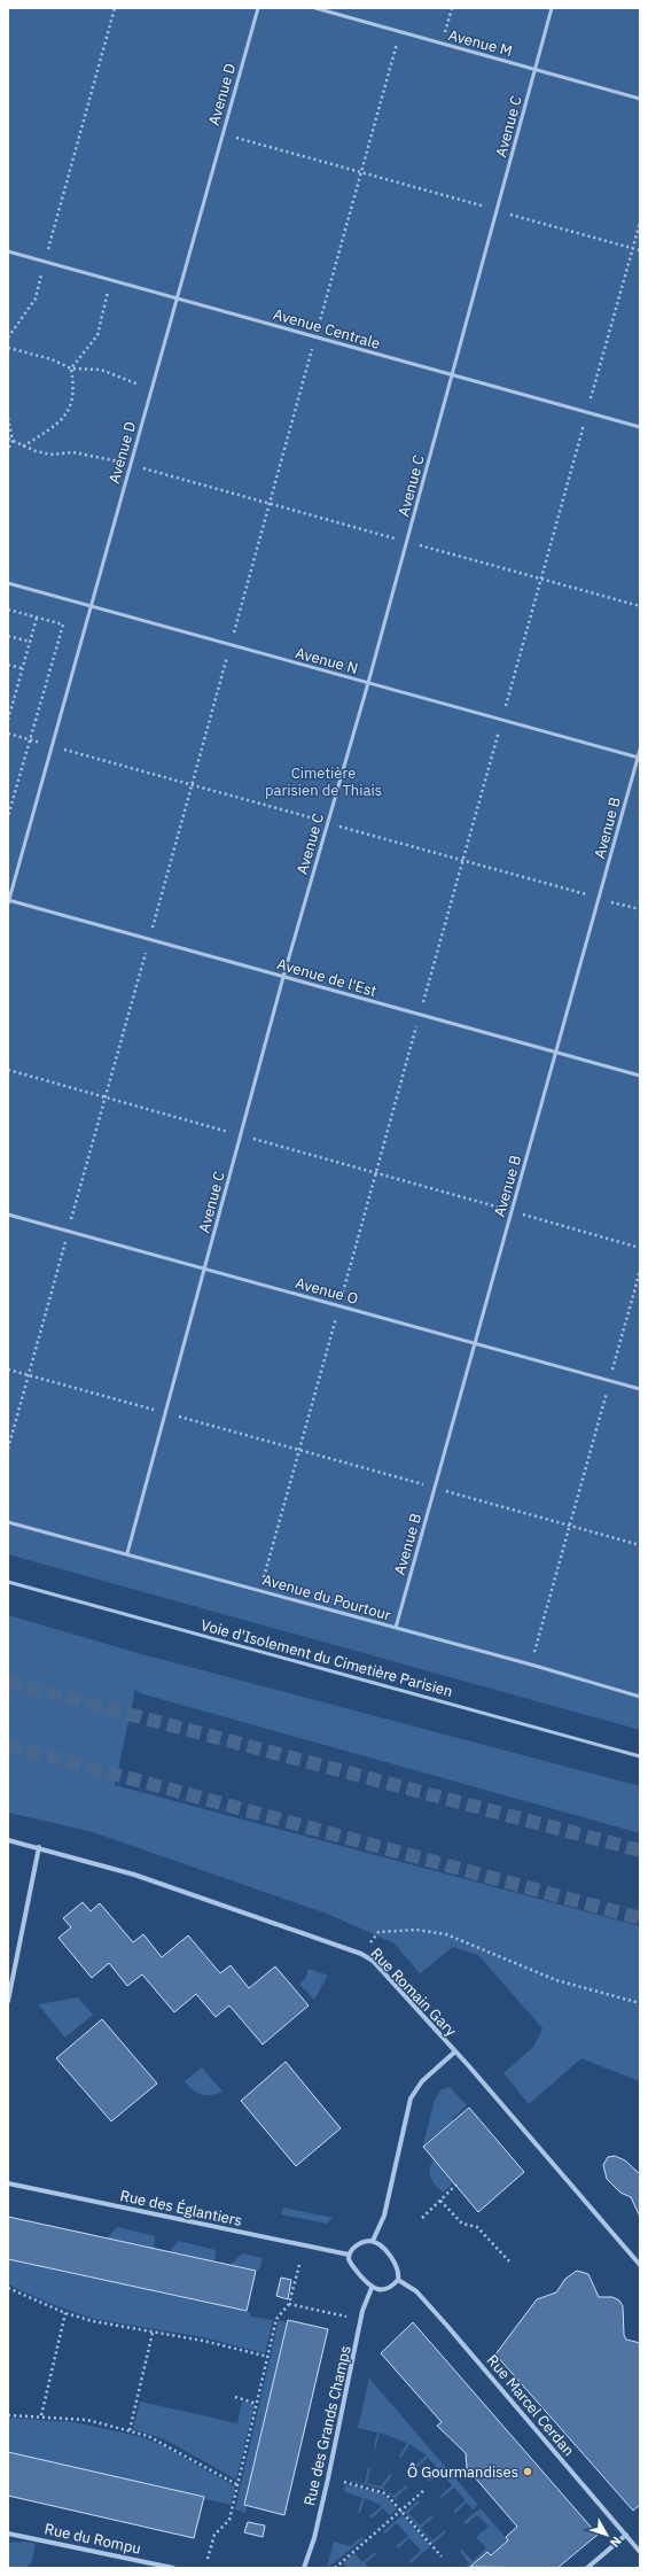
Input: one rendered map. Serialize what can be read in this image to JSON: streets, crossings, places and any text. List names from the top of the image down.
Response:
{
  "streets": {
    "street": [
      "Rue Romain Gary",
      "Rue des Églantiers",
      "Rue Marcel Cerdan",
      "Rue des Grands Champs",
      "Rue du Rompu"
    ],
    "lane": [
      "Avenue M",
      "Avenue D",
      "Avenue C",
      "Avenue Centrale",
      "Avenue N",
      "Avenue B",
      "Avenue de l'Est",
      "Avenue O",
      "Avenue du Pourtour",
      "Voie d'Isolement du Cimetière Parisien"
    ]
  },
  "crossings": [
    ["Avenue M", "Avenue C"],
    ["Avenue D", "Avenue Centrale"],
    ["Avenue D", "Avenue N"],
    ["Avenue D", "Avenue de l'Est"],
    ["Avenue C", "Avenue Centrale"],
    ["Avenue C", "Avenue N"],
    ["Avenue C", "Avenue de l'Est"],
    ["Avenue C", "Avenue O"],
    ["Avenue C", "Avenue du Pourtour"],
    ["Avenue N", "Avenue B"],
    ["Avenue B", "Avenue de l'Est"],
    ["Avenue B", "Avenue O"],
    ["Avenue B", "Avenue du Pourtour"],
    ["Rue des Églantiers", "Rue Marcel Cerdan"],
    ["Rue des Églantiers", "Rue des Grands Champs"],
    ["Rue Marcel Cerdan", "Rue des Grands Champs"]
  ],
  "parks": ["Cimetière parisien de Thiais"],
  "places": ["Ô Gourmandises"],
  "north": "bottom right"
}
